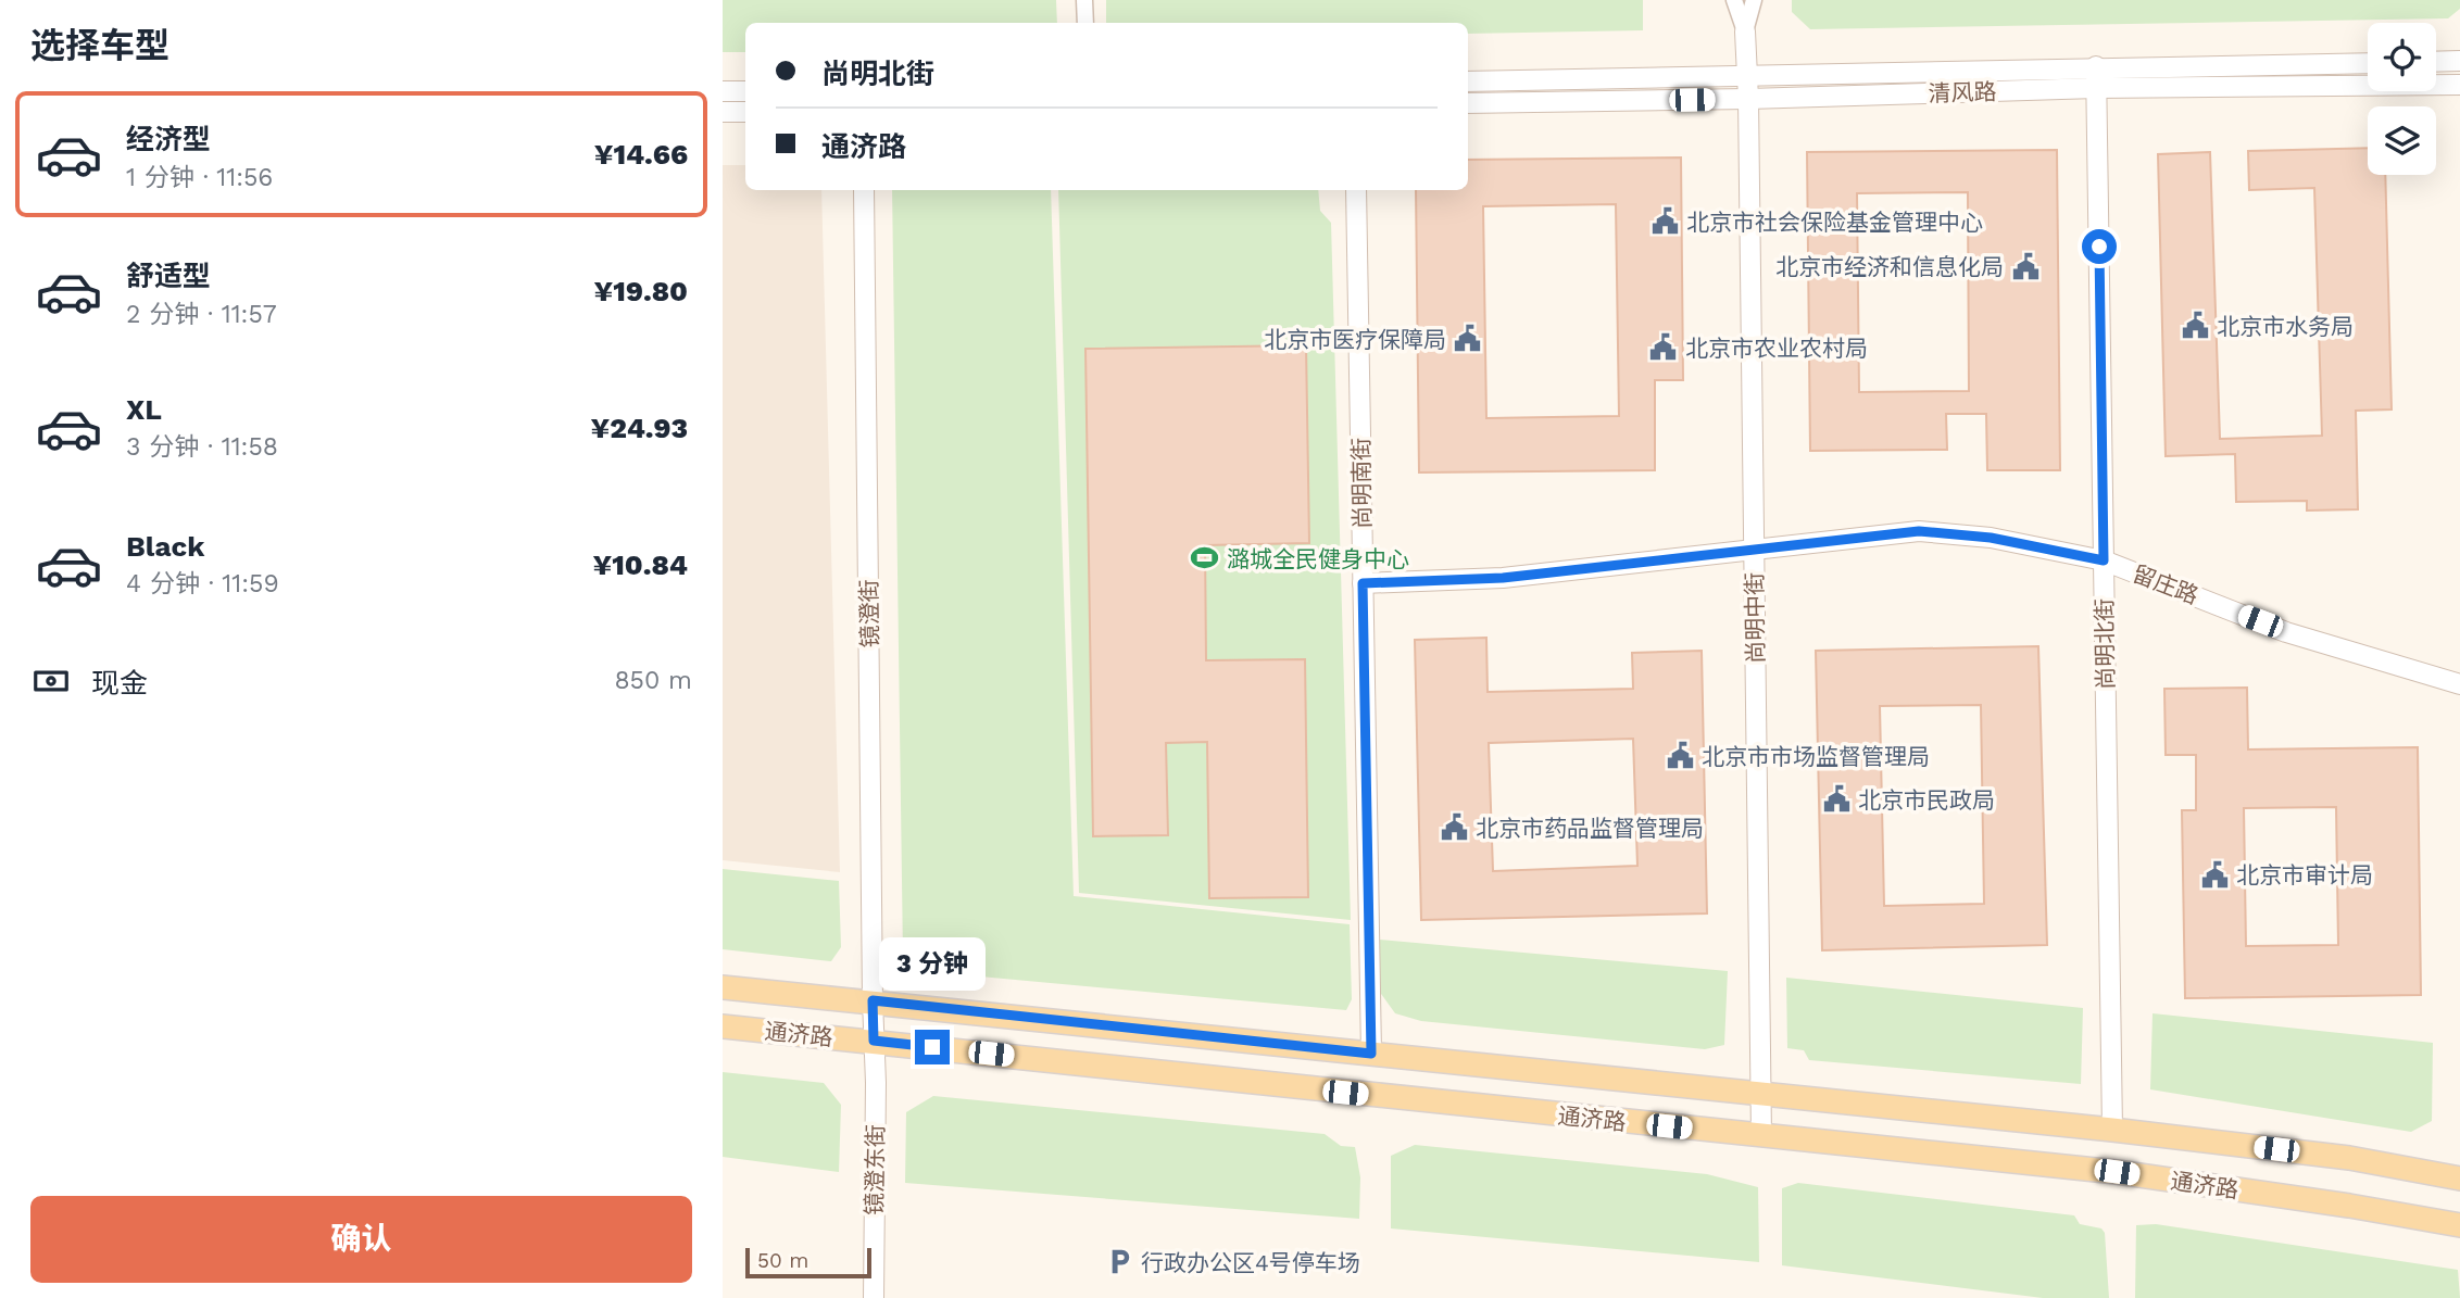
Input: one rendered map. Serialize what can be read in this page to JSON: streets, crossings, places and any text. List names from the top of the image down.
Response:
{
  "streets": {
    "main road": ["通济路"],
    "street": [
      "清风路",
      "尚明南街",
      "留庄路",
      "镜澄街",
      "尚明中街",
      "尚明北街",
      "镜澄东街"
    ]
  },
  "crossings": [
    ["清风路", "尚明中街"],
    ["清风路", "尚明北街"],
    ["尚明南街", "留庄路"],
    ["尚明南街", "通济路"],
    ["留庄路", "尚明中街"],
    ["留庄路", "尚明北街"],
    ["镜澄街", "通济路"],
    ["镜澄街", "镜澄东街"],
    ["尚明中街", "通济路"],
    ["尚明北街", "通济路"],
    ["通济路", "镜澄东街"]
  ],
  "places": {
    "public building": [
      "北京市社会保险基金管理中心",
      "北京市经济和信息化局",
      "北京市水务局",
      "北京市医疗保障局",
      "北京市农业农村局",
      "北京市市场监督管理局",
      "北京市民政局",
      "北京市药品监督管理局",
      "北京市审计局"
    ],
    "sports": ["潞城全民健身中心"],
    "parking": ["行政办公区4号停车场"]
  },
  "scale_bar": "50 m",
  "page": {
    "heading": "选择车型",
    "banner": ["尚明北街", "通济路"],
    "list": [
      {
        "name": "经济型",
        "note": "1 分钟 · 11:56",
        "value": "¥14.66"
      },
      {
        "name": "舒适型",
        "note": "2 分钟 · 11:57",
        "value": "¥19.80"
      },
      {
        "name": "XL",
        "note": "3 分钟 · 11:58",
        "value": "¥24.93"
      },
      {
        "name": "Black",
        "note": "4 分钟 · 11:59",
        "value": "¥10.84"
      }
    ],
    "pay": ["现金", "850 m"],
    "bubble": "3 分钟",
    "buttons": "确认",
    "scale": "50 m"
  }
}
